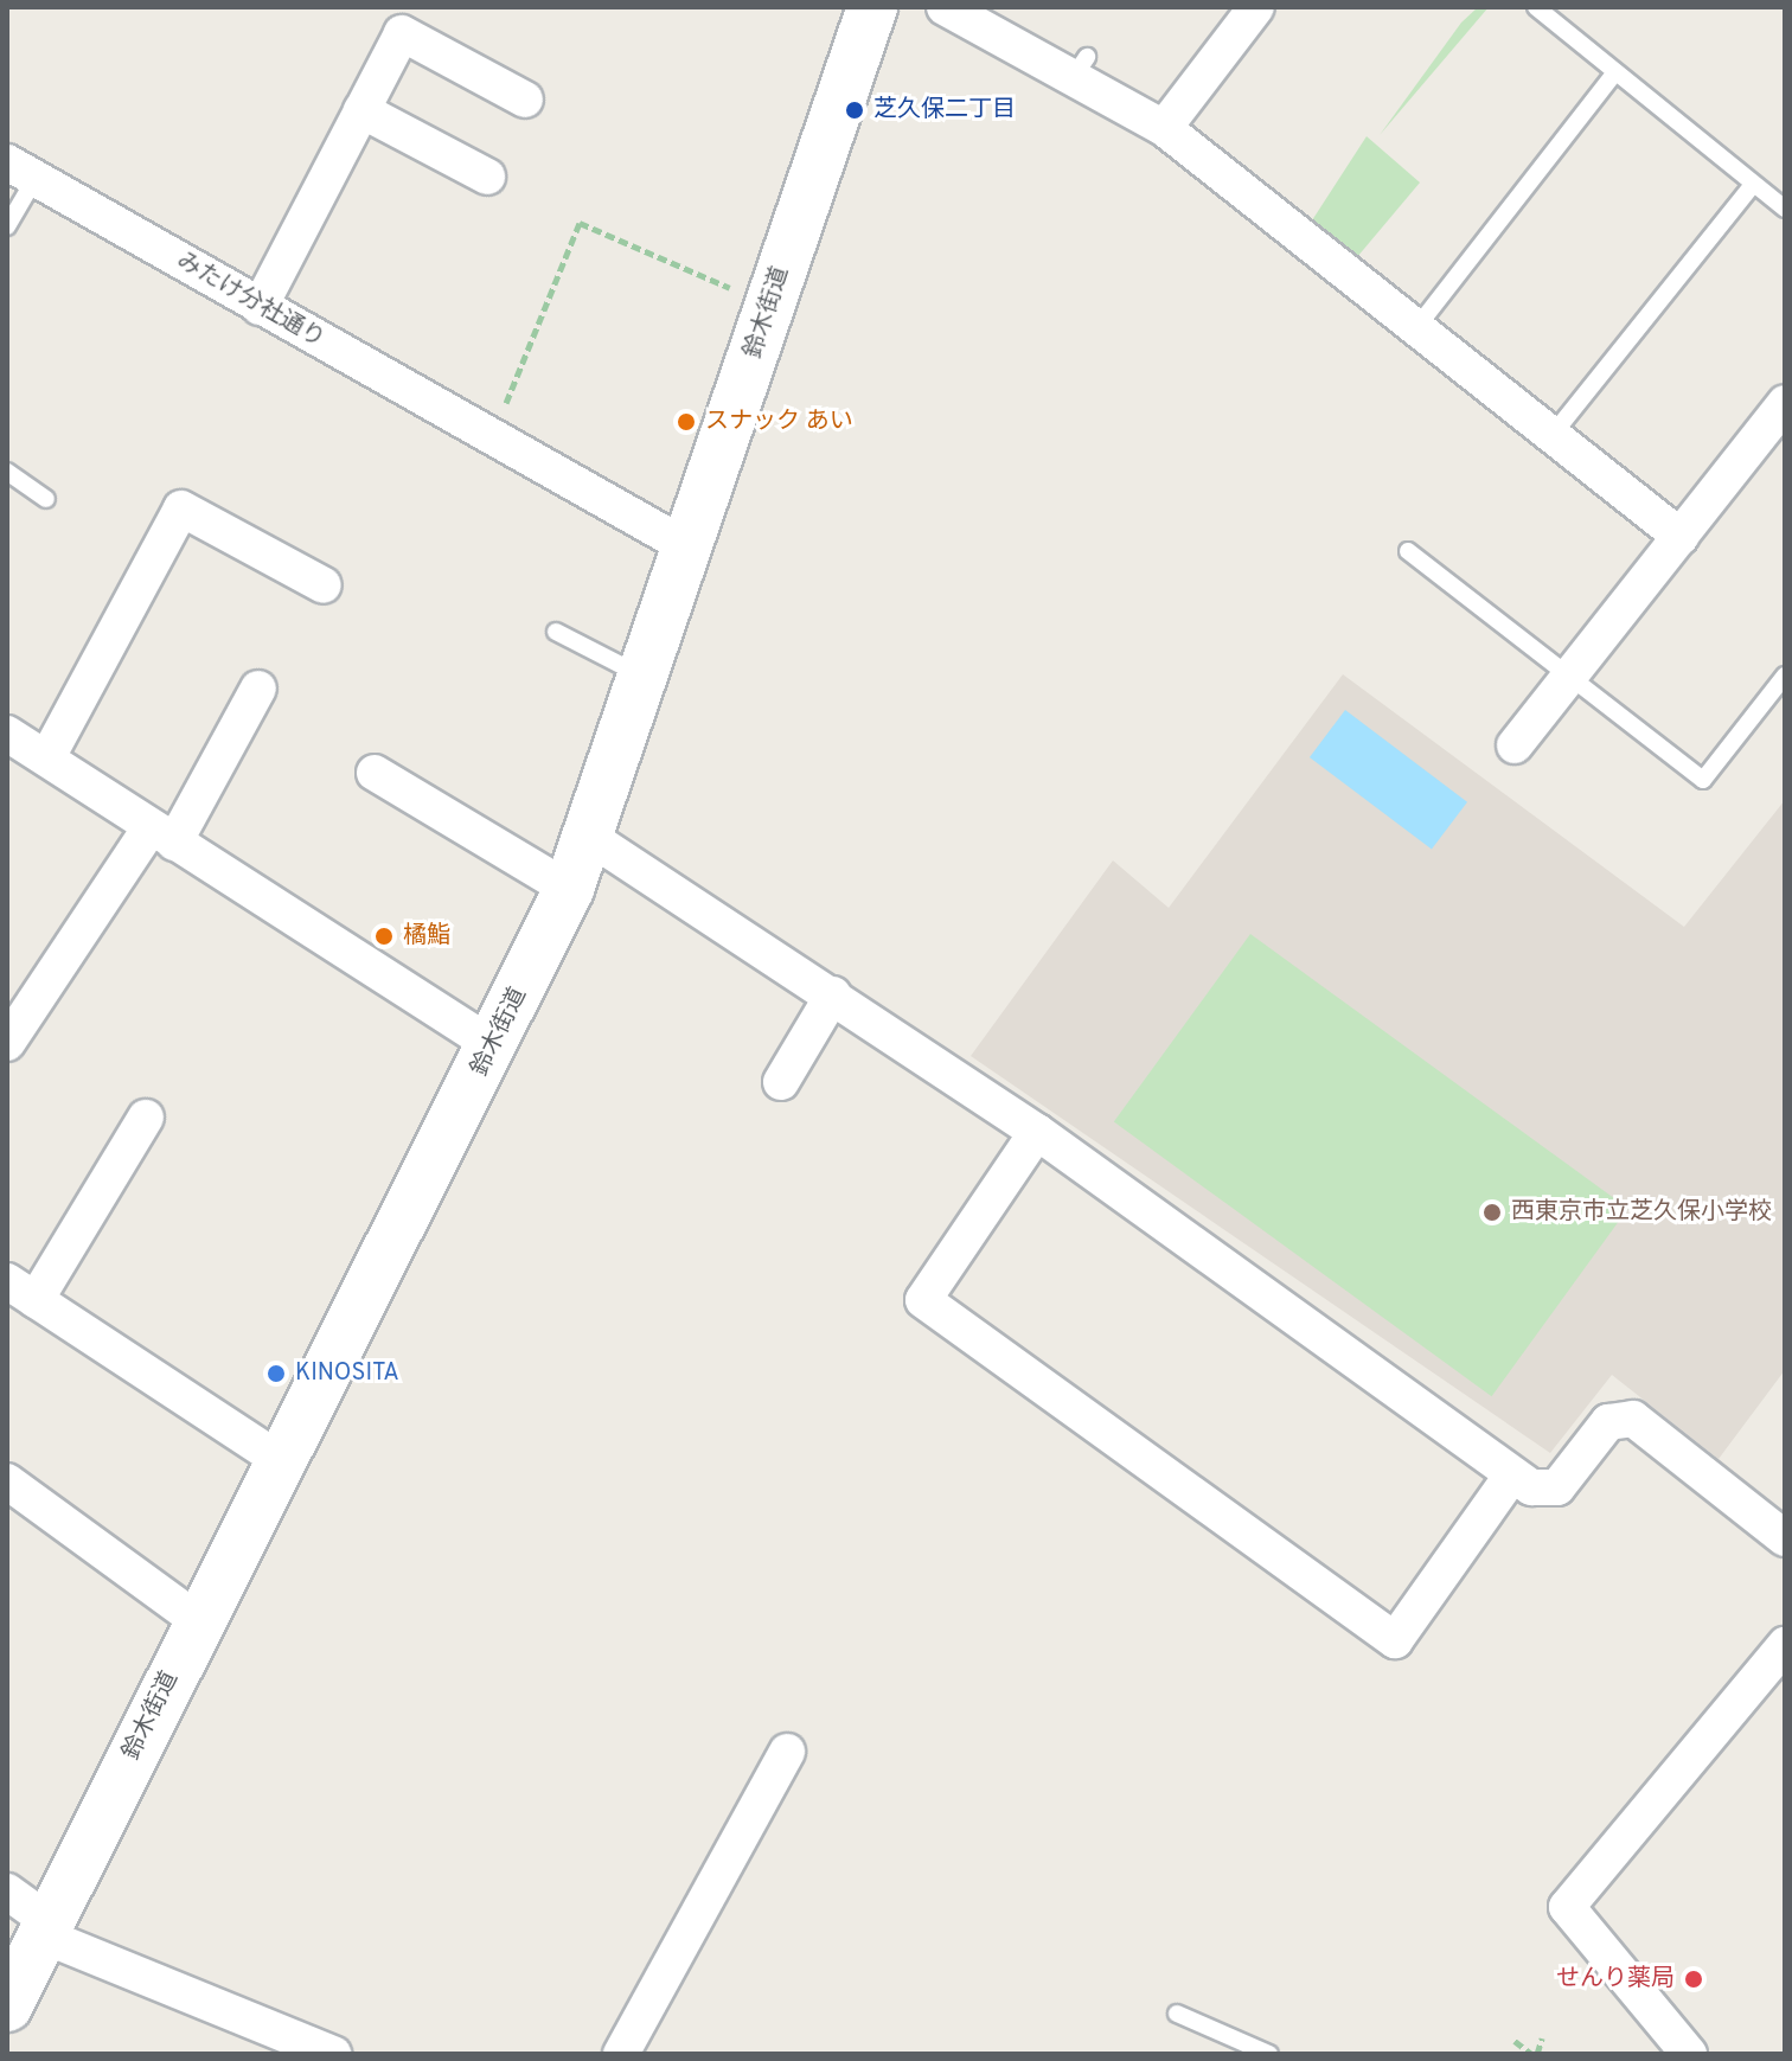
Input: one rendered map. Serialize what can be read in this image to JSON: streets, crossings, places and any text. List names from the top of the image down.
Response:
{
  "streets": {
    "main road": ["鈴木街道"],
    "street": ["みたけ分社通り"]
  },
  "crossings": [
    ["みたけ分社通り", "鈴木街道"]
  ],
  "places": [
    "芝久保二丁目",
    "スナック あい",
    "橘鮨",
    "西東京市立芝久保小学校",
    "KINOSITA",
    "せんり薬局"
  ]
}
